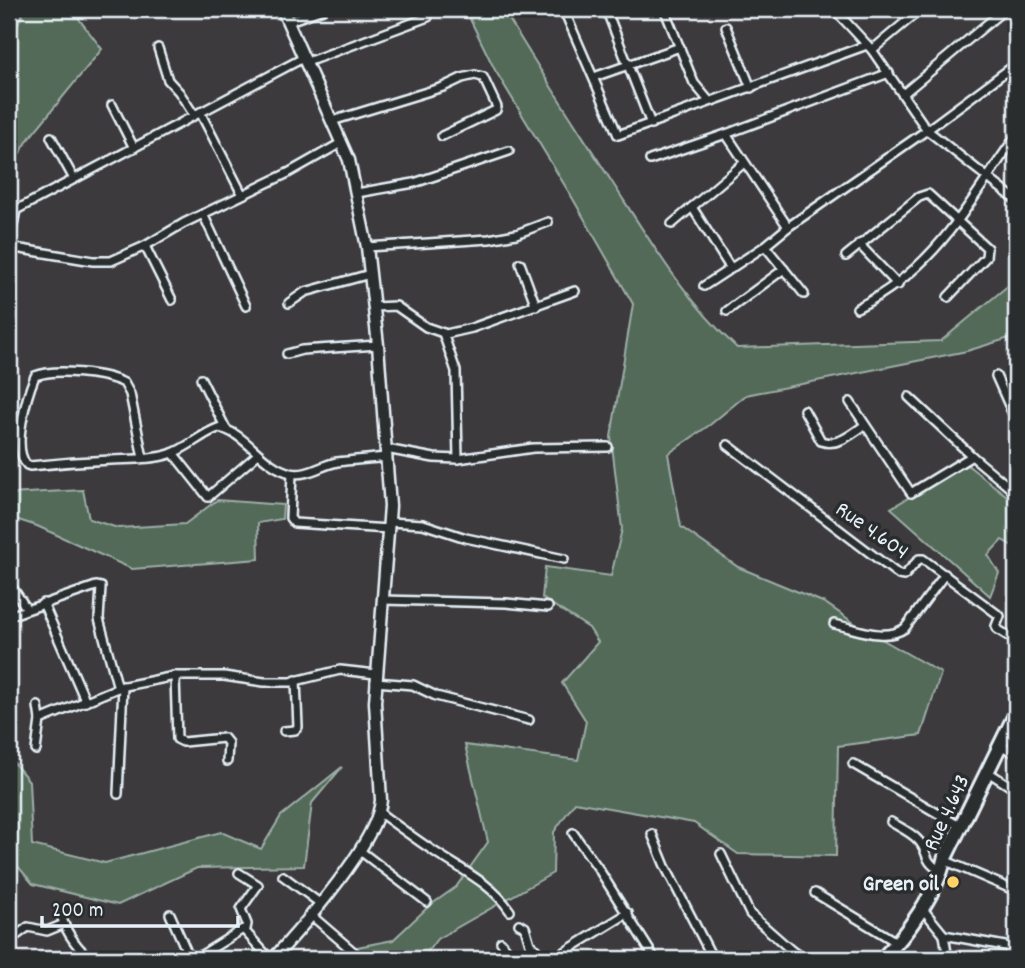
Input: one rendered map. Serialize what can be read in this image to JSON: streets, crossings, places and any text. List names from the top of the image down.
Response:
{
  "streets": {
    "highway": ["Rue 4.643"],
    "street": ["Rue 4.604"]
  },
  "places": ["Green oil"],
  "scale_bar": "200 m"
}
